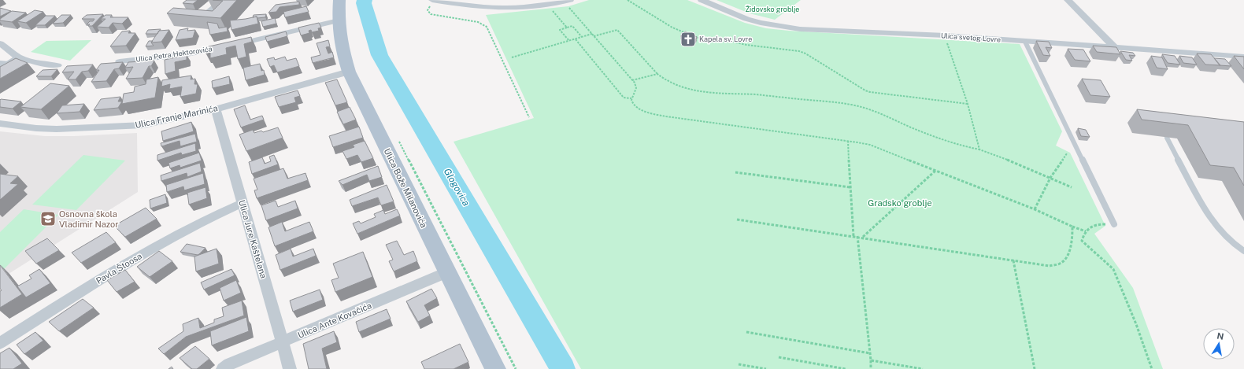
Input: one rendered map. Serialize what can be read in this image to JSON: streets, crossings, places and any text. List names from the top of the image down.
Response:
{
  "streets": {
    "main road": ["Ulica Bože Milanovića"],
    "street": [
      "Ulica svetog Lovre",
      "Ulica Petra Hektorovića",
      "Ulica Franje Marinića",
      "Ulica Jure Kaštelana",
      "Pavla Štoosa",
      "Ulica Ante Kovačića"
    ]
  },
  "crossings": [
    ["Ulica Petra Hektorovića", "Ulica Bože Milanovića"],
    ["Ulica Franje Marinića", "Ulica Bože Milanovića"],
    ["Ulica Franje Marinića", "Ulica Jure Kaštelana"],
    ["Ulica Bože Milanovića", "Ulica Ante Kovačića"],
    ["Ulica Jure Kaštelana", "Pavla Štoosa"],
    ["Ulica Jure Kaštelana", "Ulica Ante Kovačića"]
  ],
  "water": ["Glogovica"],
  "parks": ["Židovsko groblje", "Gradsko groblje"],
  "places": {
    "church": ["Kapela sv. Lovre"],
    "school or university": ["Osnovna škola Vladimir Nazor"]
  },
  "north": "top"
}
